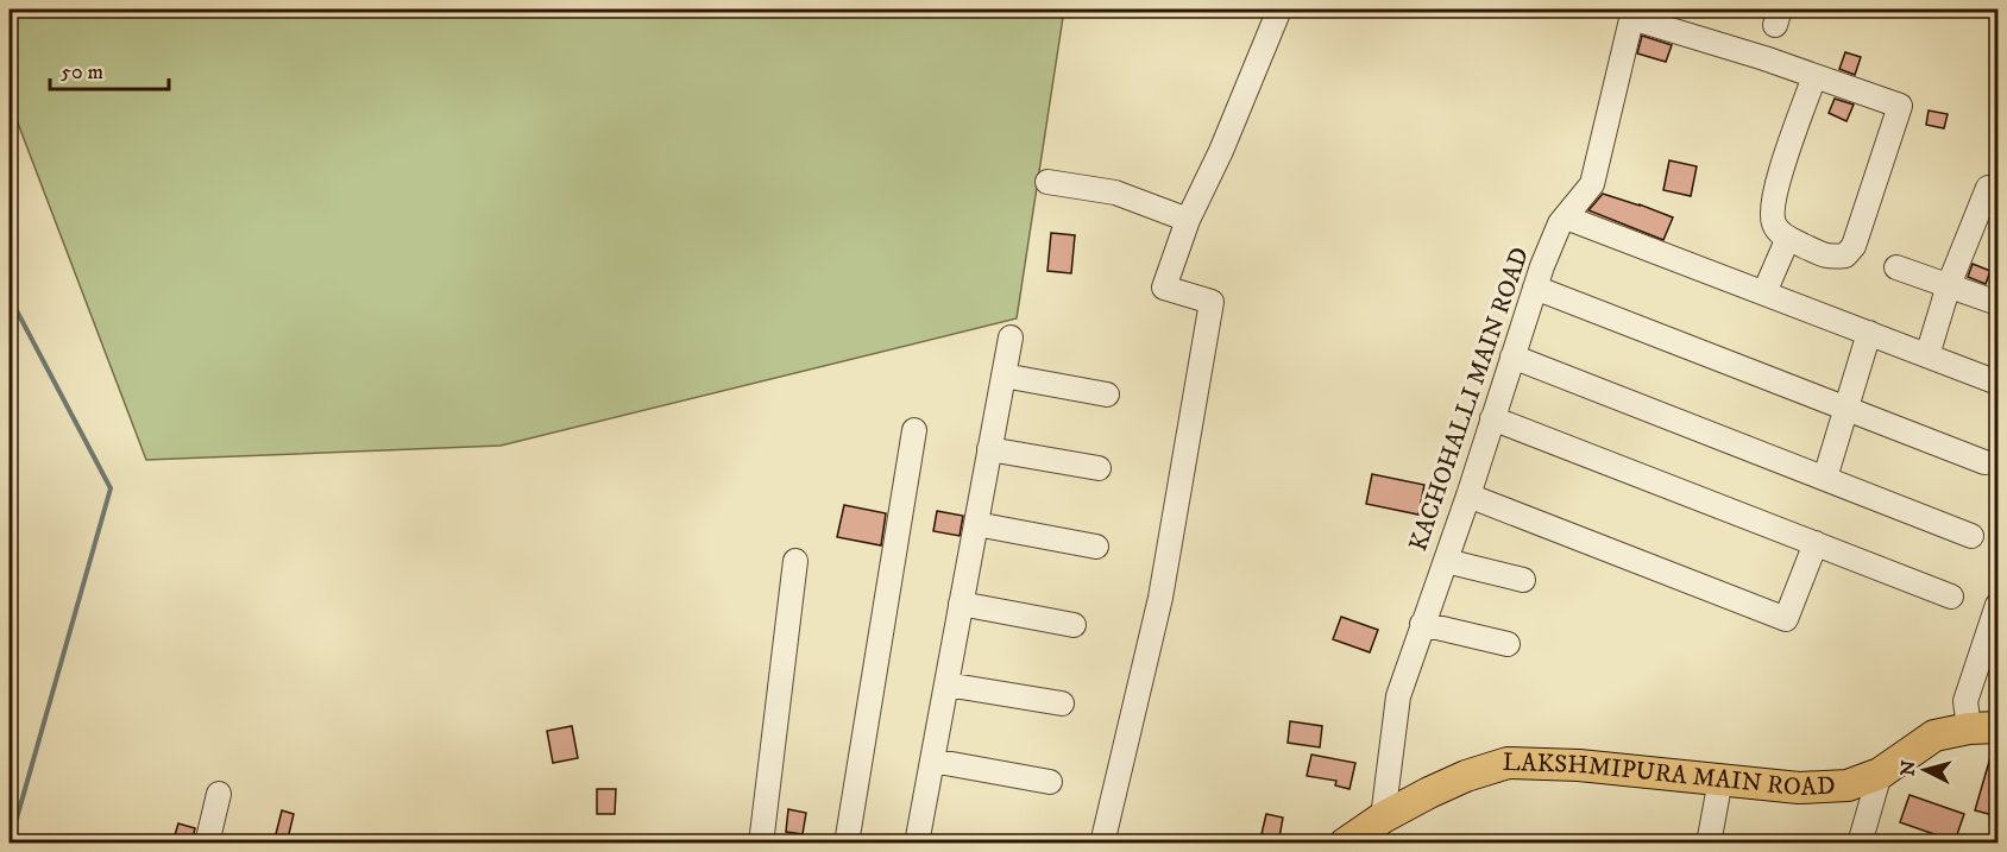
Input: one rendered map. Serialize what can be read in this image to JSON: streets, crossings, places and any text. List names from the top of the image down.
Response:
{
  "streets": {
    "main road": ["LAKSHMIPURA MAIN ROAD"],
    "street": ["KACHOHALLI MAIN ROAD"]
  },
  "crossings": [
    ["KACHOHALLI MAIN ROAD", "LAKSHMIPURA MAIN ROAD"]
  ],
  "scale_bar": "50 m",
  "north": "left"
}
